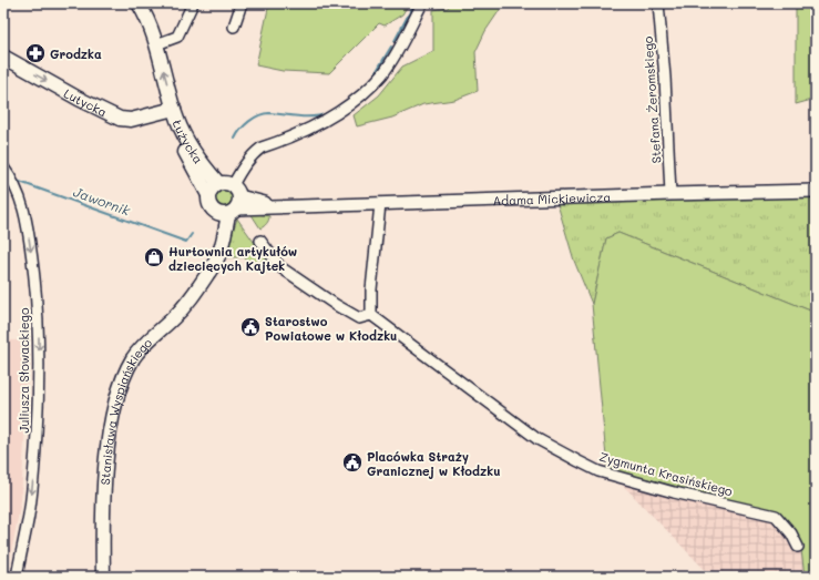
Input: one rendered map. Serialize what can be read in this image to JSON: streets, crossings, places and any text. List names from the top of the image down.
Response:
{
  "streets": {
    "main road": ["Lutycka", "Łużycka", "Stanisława Wyspiańskiego"],
    "street": [
      "Stefana Żeromskiego",
      "Adama Mickiewicza",
      "Juliusza Słowackiego",
      "Zygmunta Krasińskiego"
    ]
  },
  "crossings": [
    ["Stefana Żeromskiego", "Adama Mickiewicza"],
    ["Lutycka", "Łużycka"],
    ["Łużycka", "Adama Mickiewicza"],
    ["Łużycka", "Stanisława Wyspiańskiego"],
    ["Adama Mickiewicza", "Stanisława Wyspiańskiego"]
  ],
  "one_way": ["Lutycka", "Juliusza Słowackiego"],
  "water": ["Jawornik"],
  "places": {
    "pharmacy": ["Grodzka"],
    "shop": ["Hurtownia artykułów dziecięcych Kajtek"],
    "public building": ["Starostwo Powiatowe w Kłodzku", "Placówka Straży Granicznej w Kłodzku"]
  }
}
